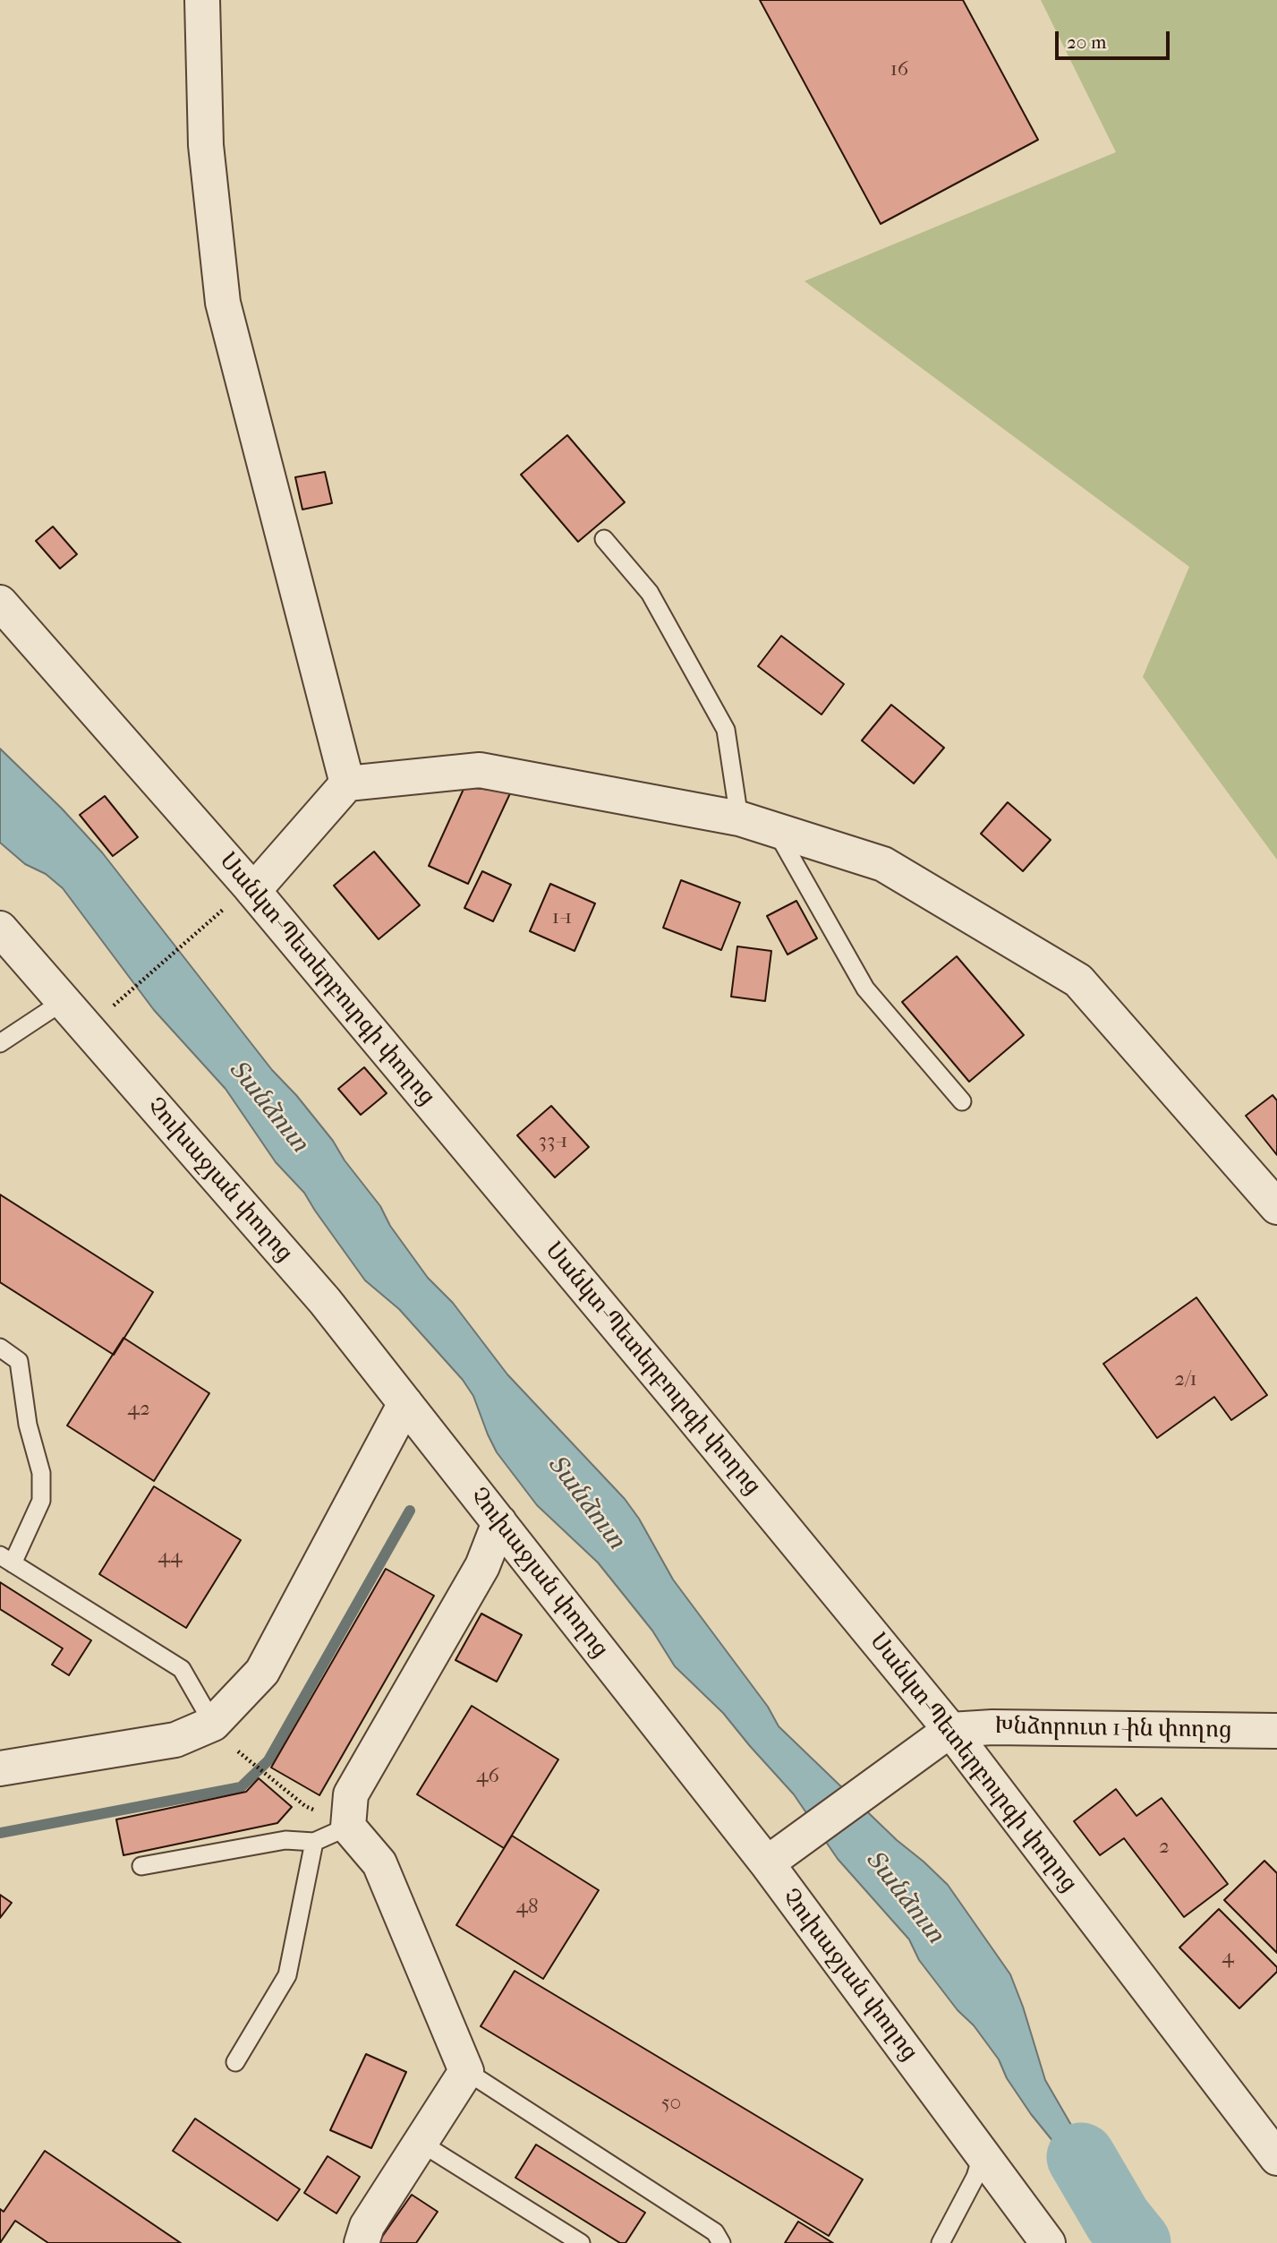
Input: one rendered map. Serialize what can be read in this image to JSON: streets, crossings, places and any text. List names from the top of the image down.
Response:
{
  "streets": {
    "street": ["Սանկտ-Պետերբուրգի փողոց", "Չուխաջյան փողոց", "Խնձորուտ 1-ին փողոց"]
  },
  "crossings": [
    ["Սանկտ-Պետերբուրգի փողոց", "Խնձորուտ 1-ին փողոց"]
  ],
  "water": ["Տանձուտ"],
  "house_numbers": [
    "16",
    "1-1",
    "33-1",
    "2/1",
    "42",
    "44",
    "46",
    "2",
    "48",
    "4",
    "50"
  ],
  "scale_bar": "20 m"
}
